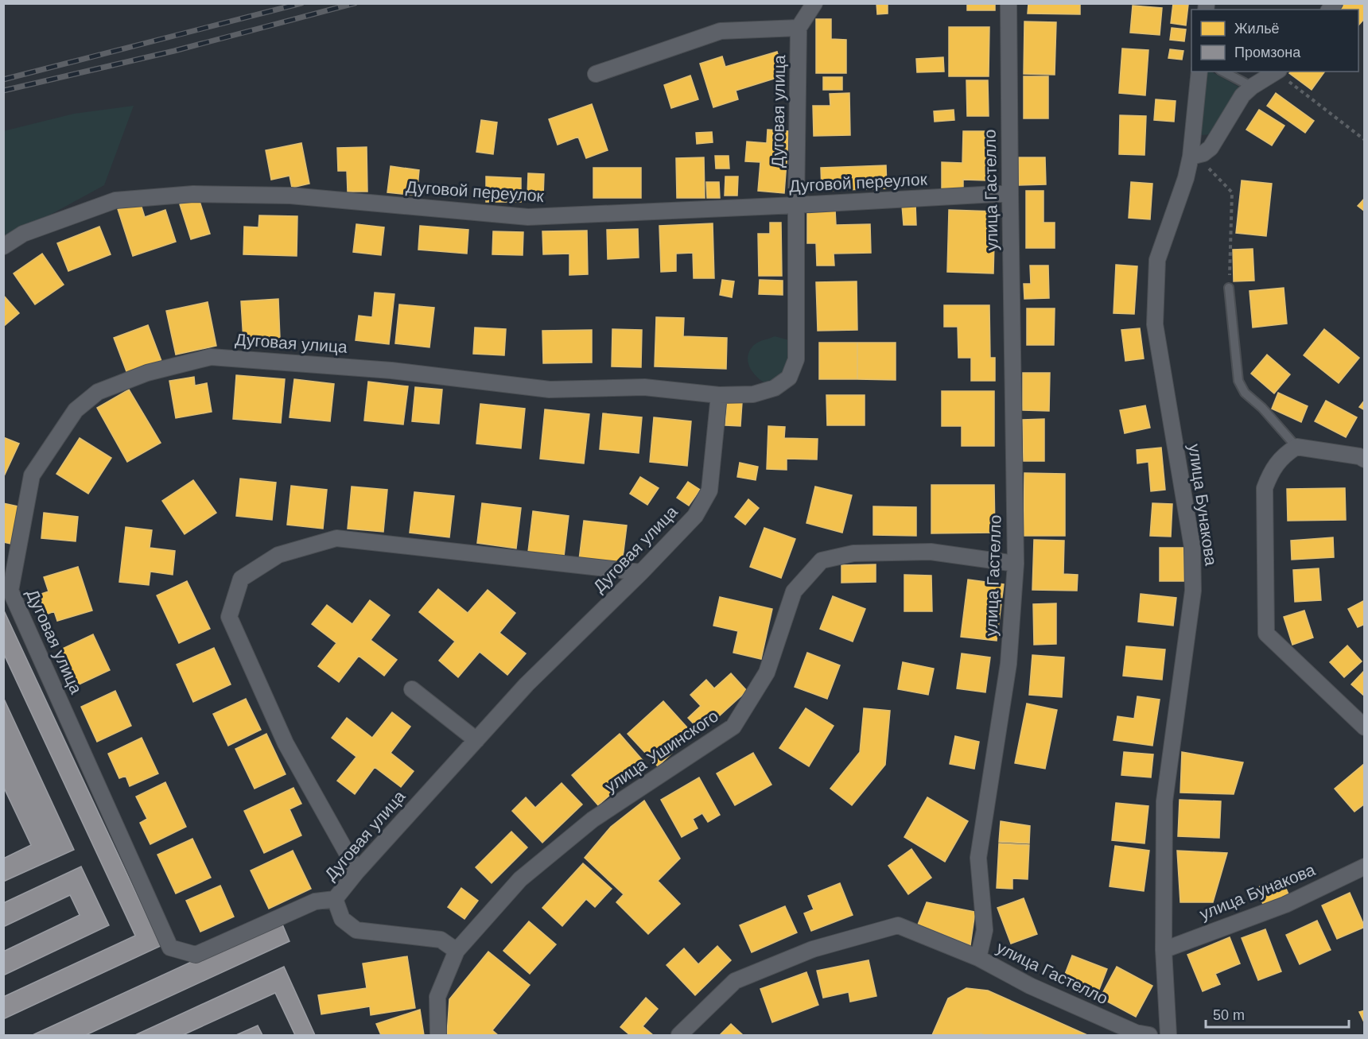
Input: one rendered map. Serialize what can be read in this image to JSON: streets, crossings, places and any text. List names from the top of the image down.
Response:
{
  "streets": {
    "street": [
      "Дуговая улица",
      "Дуговой переулок",
      "улица Гастелло",
      "улица Бунакова",
      "улица Ушинского"
    ]
  },
  "crossings": [
    ["Дуговая улица", "Дуговой переулок"],
    ["Дуговой переулок", "улица Гастелло"],
    ["улица Гастелло", "улица Ушинского"]
  ],
  "legend": ["Жильё", "Промзона"],
  "scale_bar": "50 m"
}
